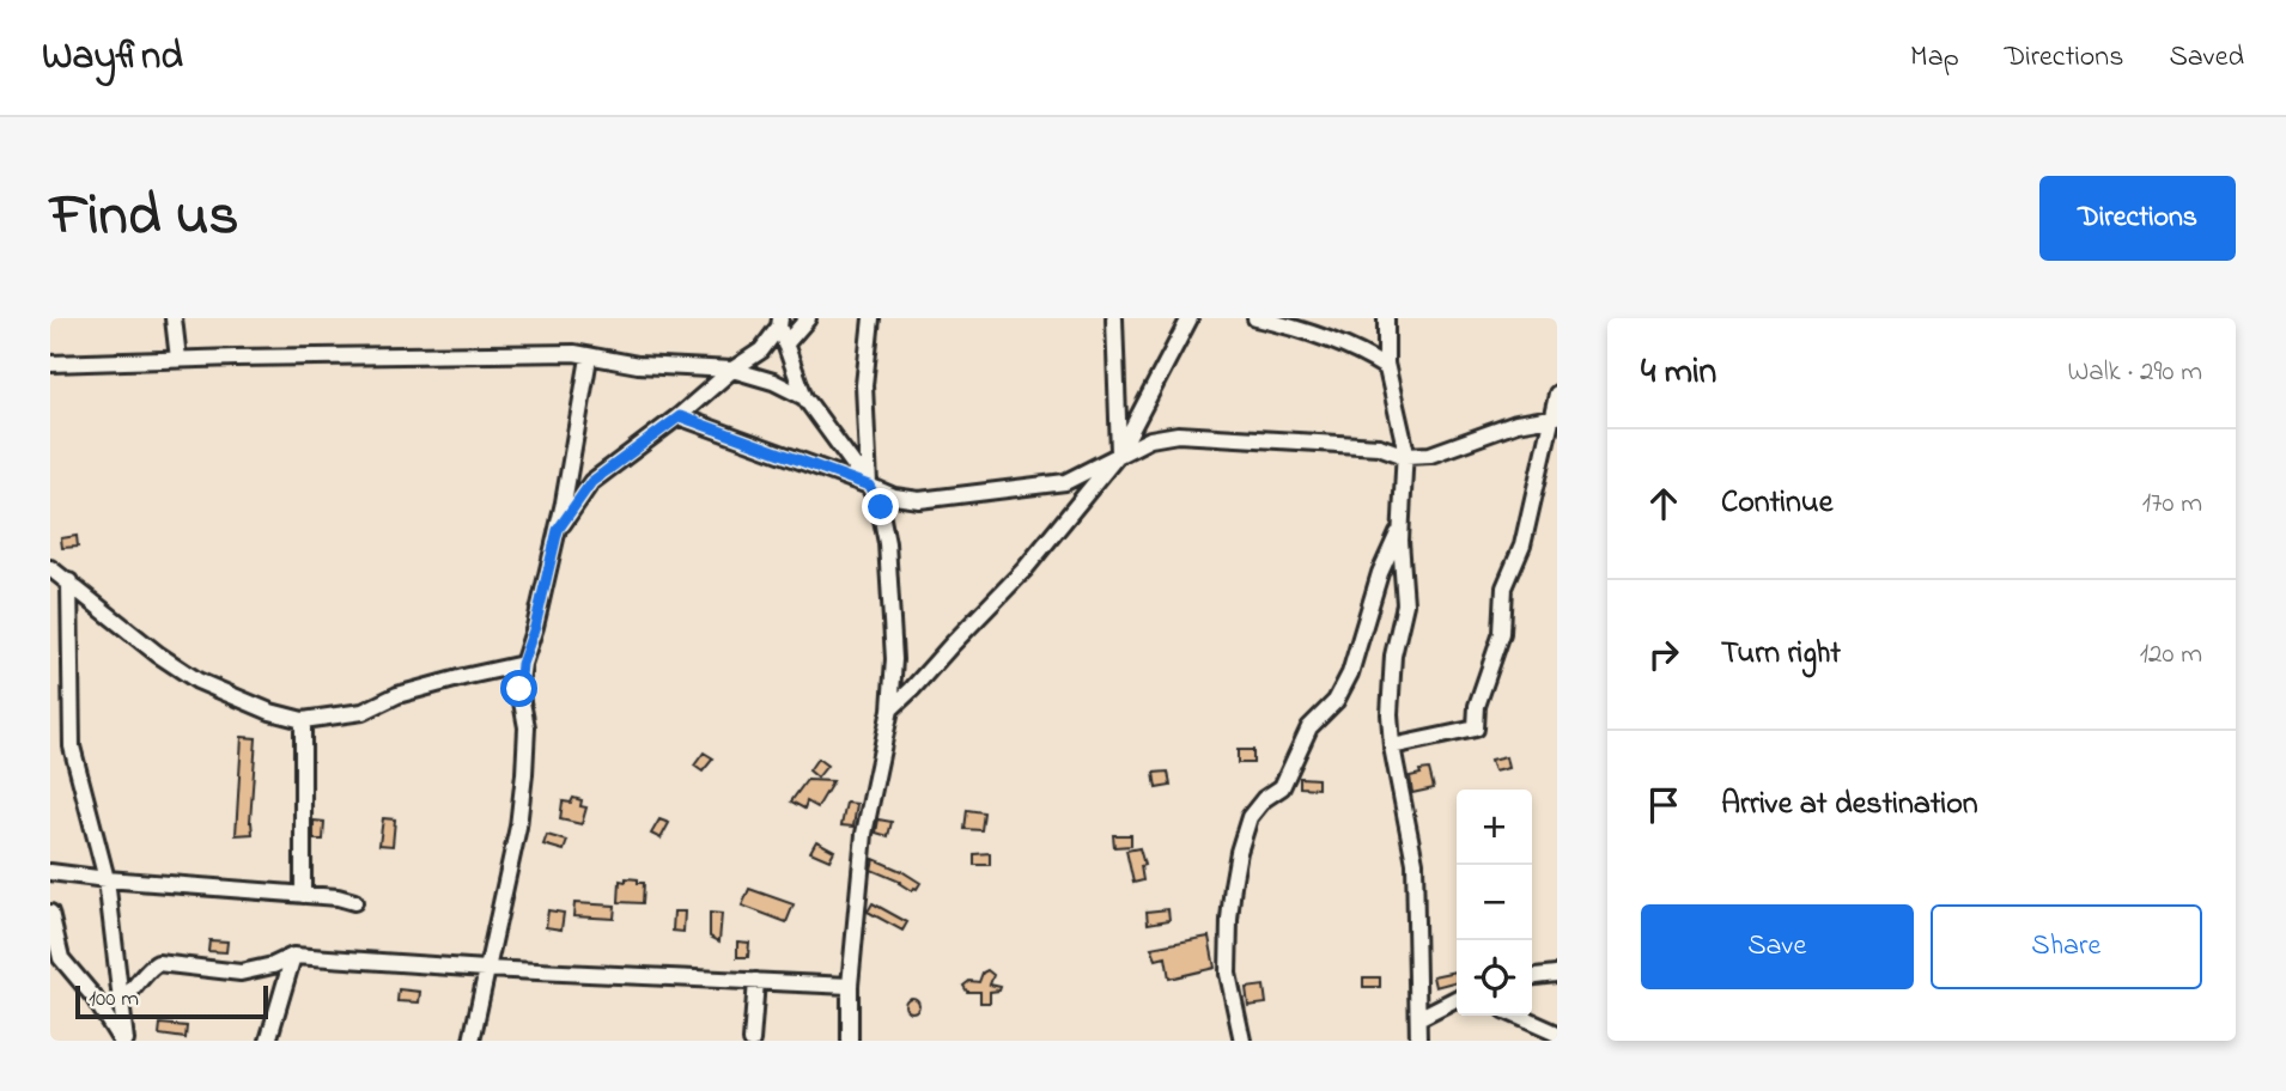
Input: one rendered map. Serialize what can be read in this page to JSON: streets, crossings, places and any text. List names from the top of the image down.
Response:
{
  "scale_bar": "100 m",
  "page": {
    "header": "Wayfind",
    "nav": ["Map", "Directions", "Saved"],
    "title": "Find us",
    "buttons": [
      "Directions",
      ["Save", "Share"]
    ],
    "heading": ["4 min", "Walk · 290 m"],
    "list": [
      ["Continue", "170 m"],
      ["Turn right", "120 m"],
      "Arrive at destination"
    ],
    "map_buttons": ["+", "−"],
    "scale": "100 m"
  }
}
